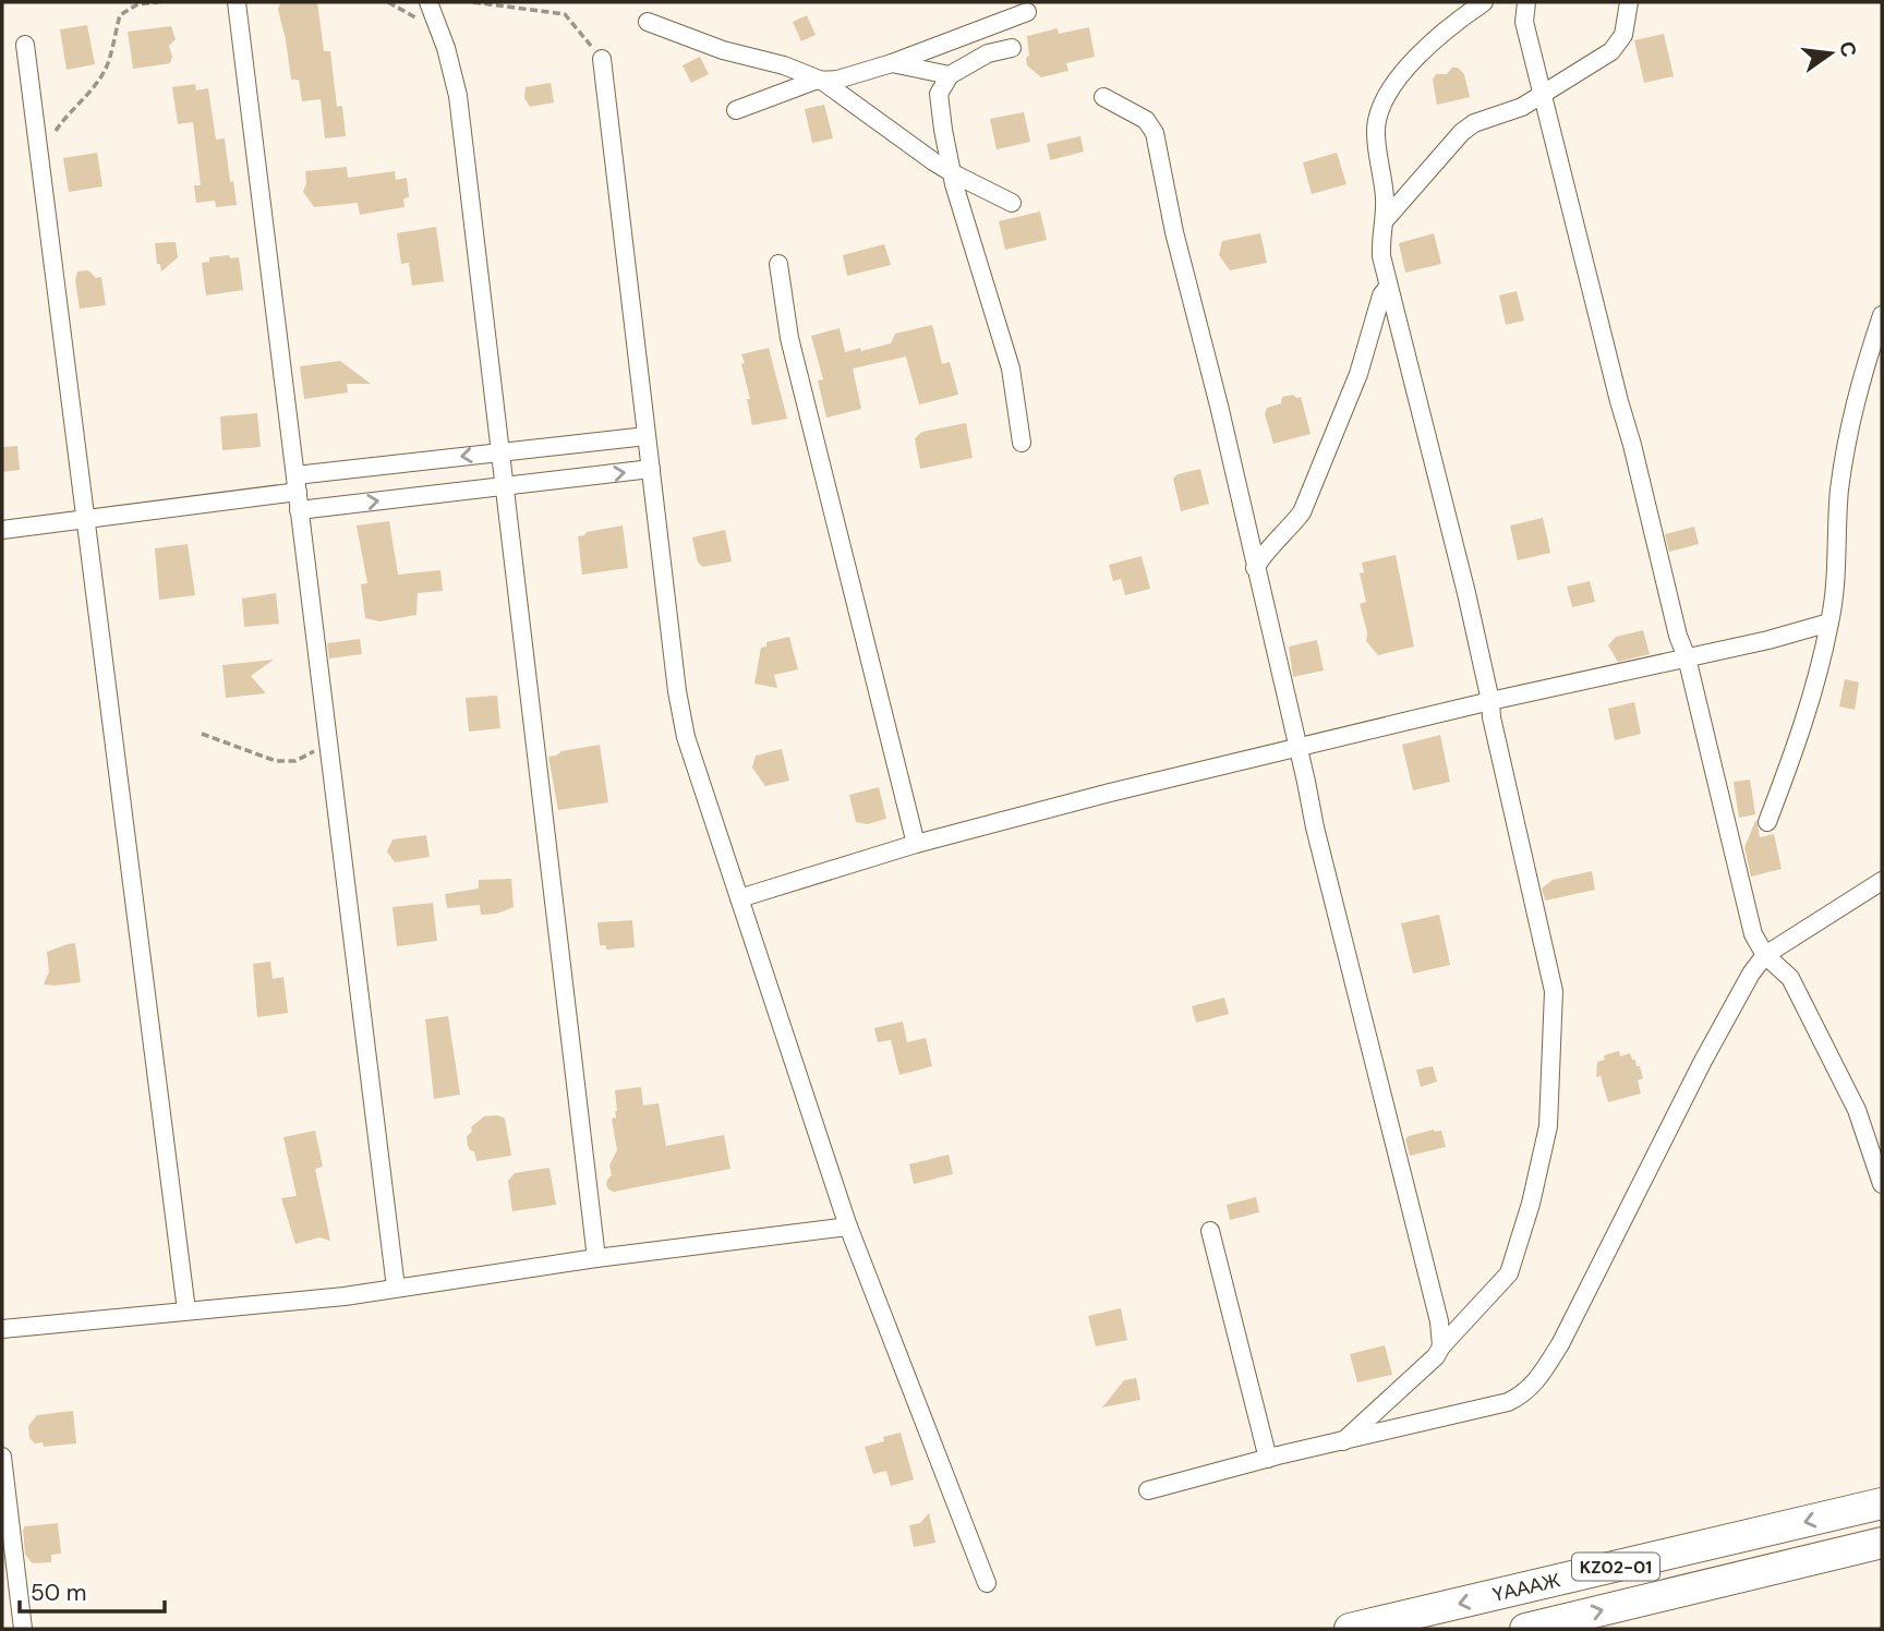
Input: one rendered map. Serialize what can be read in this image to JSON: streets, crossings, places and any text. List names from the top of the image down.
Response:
{
  "streets": {
    "highway": ["KZ02-01", "ҮАААЖ"]
  },
  "scale_bar": "50 m",
  "north": "right"
}
